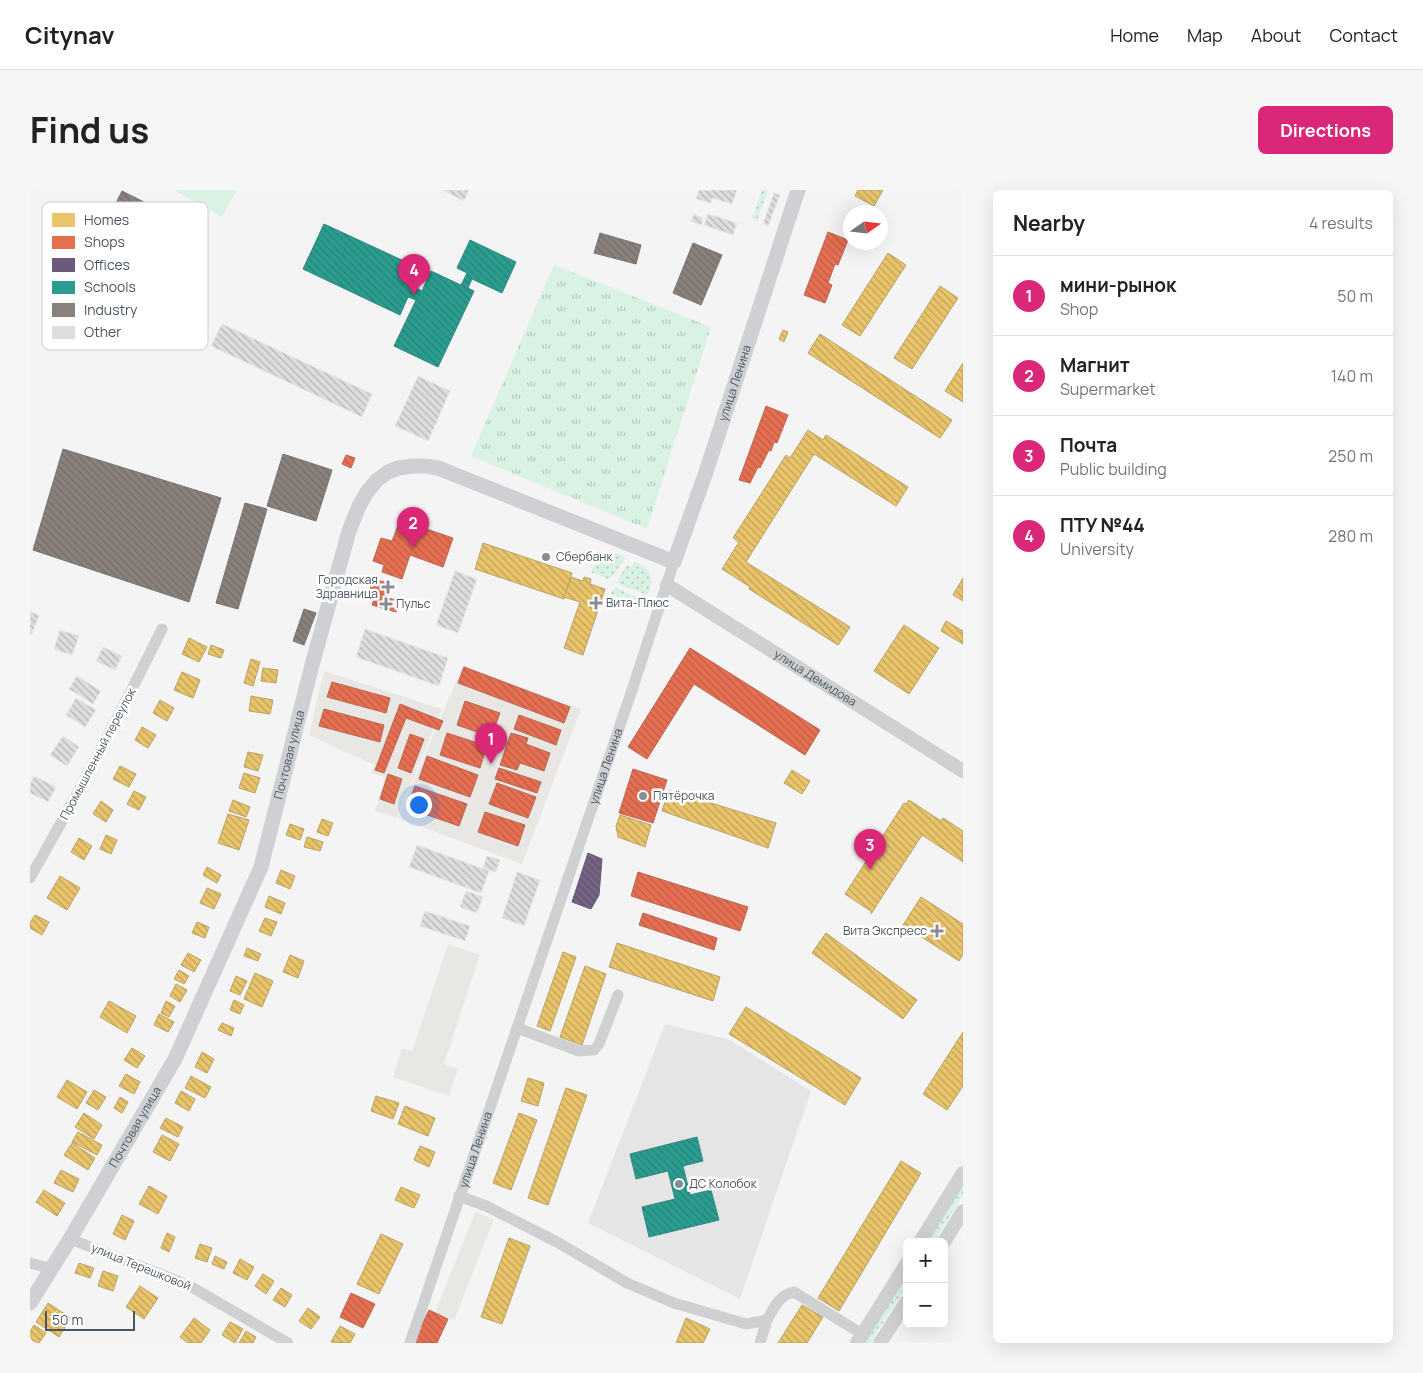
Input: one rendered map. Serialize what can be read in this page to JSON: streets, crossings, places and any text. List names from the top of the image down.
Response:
{
  "streets": {
    "main road": ["улица Ленина", "Почтовая улица"],
    "street": ["улица Демидова", "Промышленный переулок", "улица Терешковой"]
  },
  "crossings": [
    ["улица Ленина", "улица Демидова"],
    ["улица Ленина", "Почтовая улица"],
    ["Почтовая улица", "улица Терешковой"]
  ],
  "places": {
    "other": ["Сбербанк", "Пятёрочка", "ДС Колобок"],
    "health": [
      "Городская Здравница",
      "Вита-Плюс",
      "Пульс",
      "Вита Экспресс"
    ]
  },
  "legend": [
    "Homes",
    "Shops",
    "Offices",
    "Schools",
    "Industry",
    "Other"
  ],
  "scale_bar": "50 m",
  "north": "right",
  "page": {
    "header": "Citynav",
    "nav": [
      "Home",
      "Map",
      "About",
      "Contact"
    ],
    "title": "Find us",
    "buttons": "Directions",
    "heading": ["Nearby", "4 results"],
    "pins": [
      "4",
      "2",
      "1",
      "3"
    ],
    "list": [
      {
        "mark": "1",
        "name": "мини-рынок",
        "note": "Shop",
        "value": "50 m"
      },
      {
        "mark": "2",
        "name": "Магнит",
        "note": "Supermarket",
        "value": "140 m"
      },
      {
        "mark": "3",
        "name": "Почта",
        "note": "Public building",
        "value": "250 m"
      },
      {
        "mark": "4",
        "name": "ПТУ №44",
        "note": "University",
        "value": "280 m"
      }
    ],
    "map_buttons": ["+", "−"],
    "scale": "50 m"
  }
}
